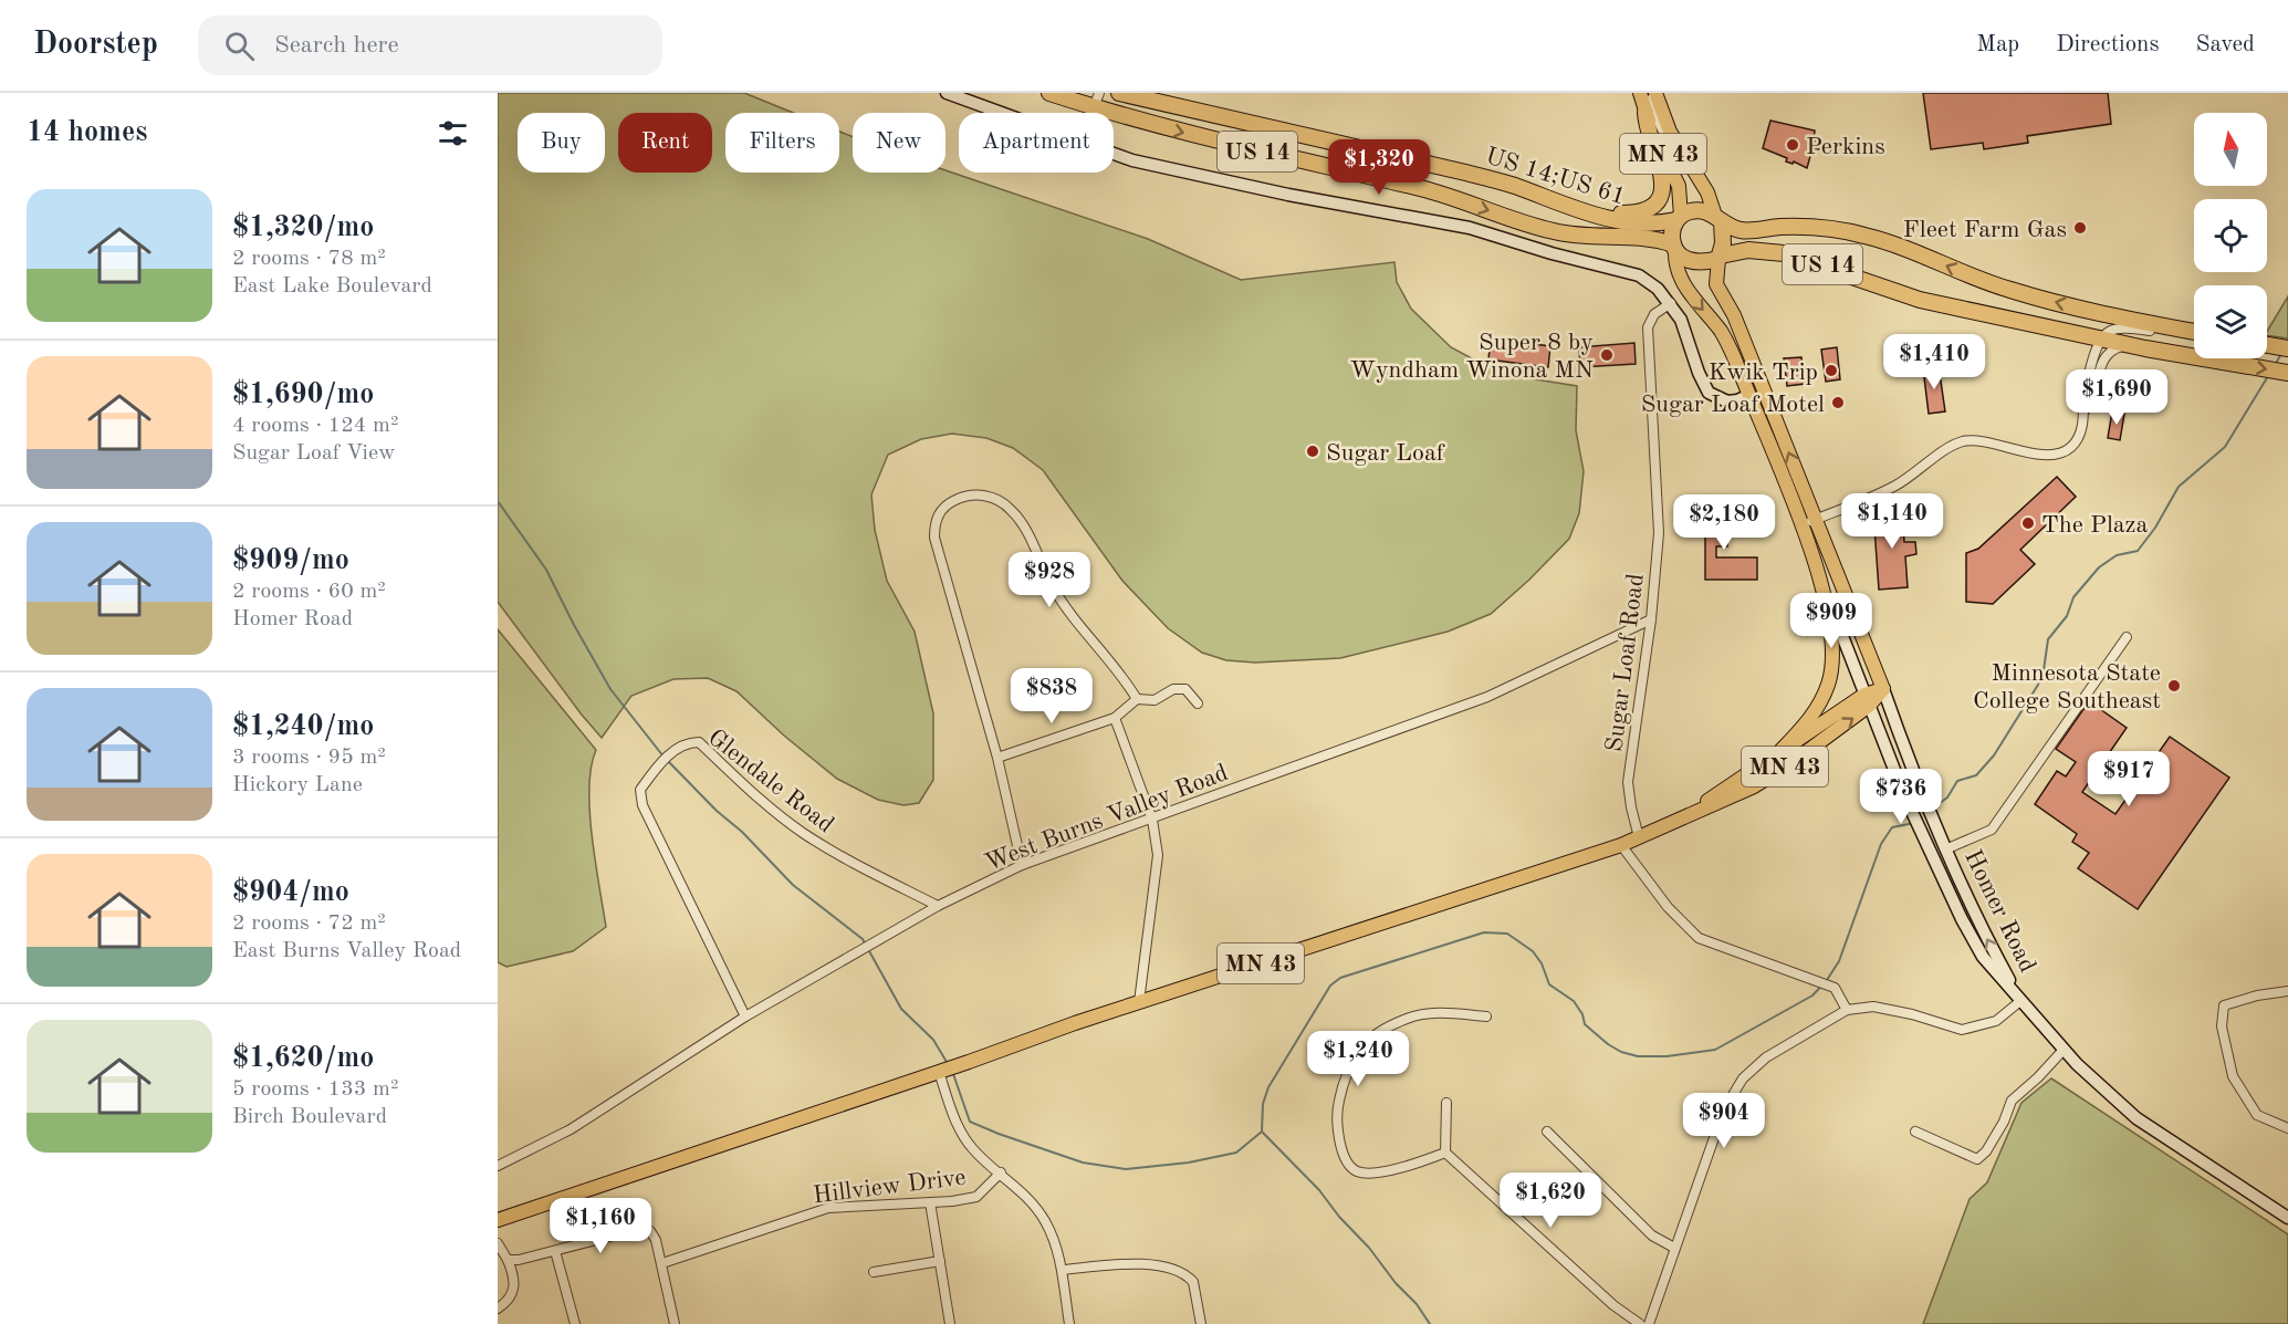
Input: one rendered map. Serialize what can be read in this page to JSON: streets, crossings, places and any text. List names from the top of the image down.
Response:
{
  "streets": {
    "highway": ["US 14", "US 14;US 61"],
    "main road": ["MN 43", "Homer Road"],
    "street": [
      "Sugar Loaf Road",
      "Glendale Road",
      "West Burns Valley Road",
      "Hillview Drive"
    ]
  },
  "crossings": [
    ["US 14", "US 14;US 61"],
    ["MN 43", "US 14;US 61"],
    ["MN 43", "Sugar Loaf Road"],
    ["MN 43", "Homer Road"],
    ["US 14;US 61", "Homer Road"],
    ["Sugar Loaf Road", "West Burns Valley Road"],
    ["Glendale Road", "West Burns Valley Road"]
  ],
  "places": [
    "Perkins",
    "Fleet Farm Gas",
    "Super 8 by Wyndham Winona MN",
    "Kwik Trip",
    "Sugar Loaf Motel",
    "Sugar Loaf",
    "The Plaza",
    "Minnesota State College Southeast"
  ],
  "north": "top",
  "page": {
    "header": "Doorstep",
    "search": "Search here",
    "nav": ["Map", "Directions", "Saved"],
    "heading": "14 homes",
    "chip": [
      "Buy",
      "Rent",
      "Filters",
      "New",
      "Apartment"
    ],
    "price": [
      "$1,320",
      "$1,410",
      "$1,690",
      "$1,140",
      "$2,180",
      "$928",
      "$909",
      "$838",
      "$917",
      "$736",
      "$1,240",
      "$904",
      "$1,620",
      "$1,160"
    ],
    "list": [
      {
        "name": "$1,320/mo",
        "note": "2 rooms · 78 m² · East Lake Boulevard"
      },
      {
        "name": "$1,690/mo",
        "note": "4 rooms · 124 m² · Sugar Loaf View"
      },
      {
        "name": "$909/mo",
        "note": "2 rooms · 60 m² · Homer Road"
      },
      {
        "name": "$1,240/mo",
        "note": "3 rooms · 95 m² · Hickory Lane"
      },
      {
        "name": "$904/mo",
        "note": "2 rooms · 72 m² · East Burns Valley Road"
      },
      {
        "name": "$1,620/mo",
        "note": "5 rooms · 133 m² · Birch Boulevard"
      }
    ]
  }
}
